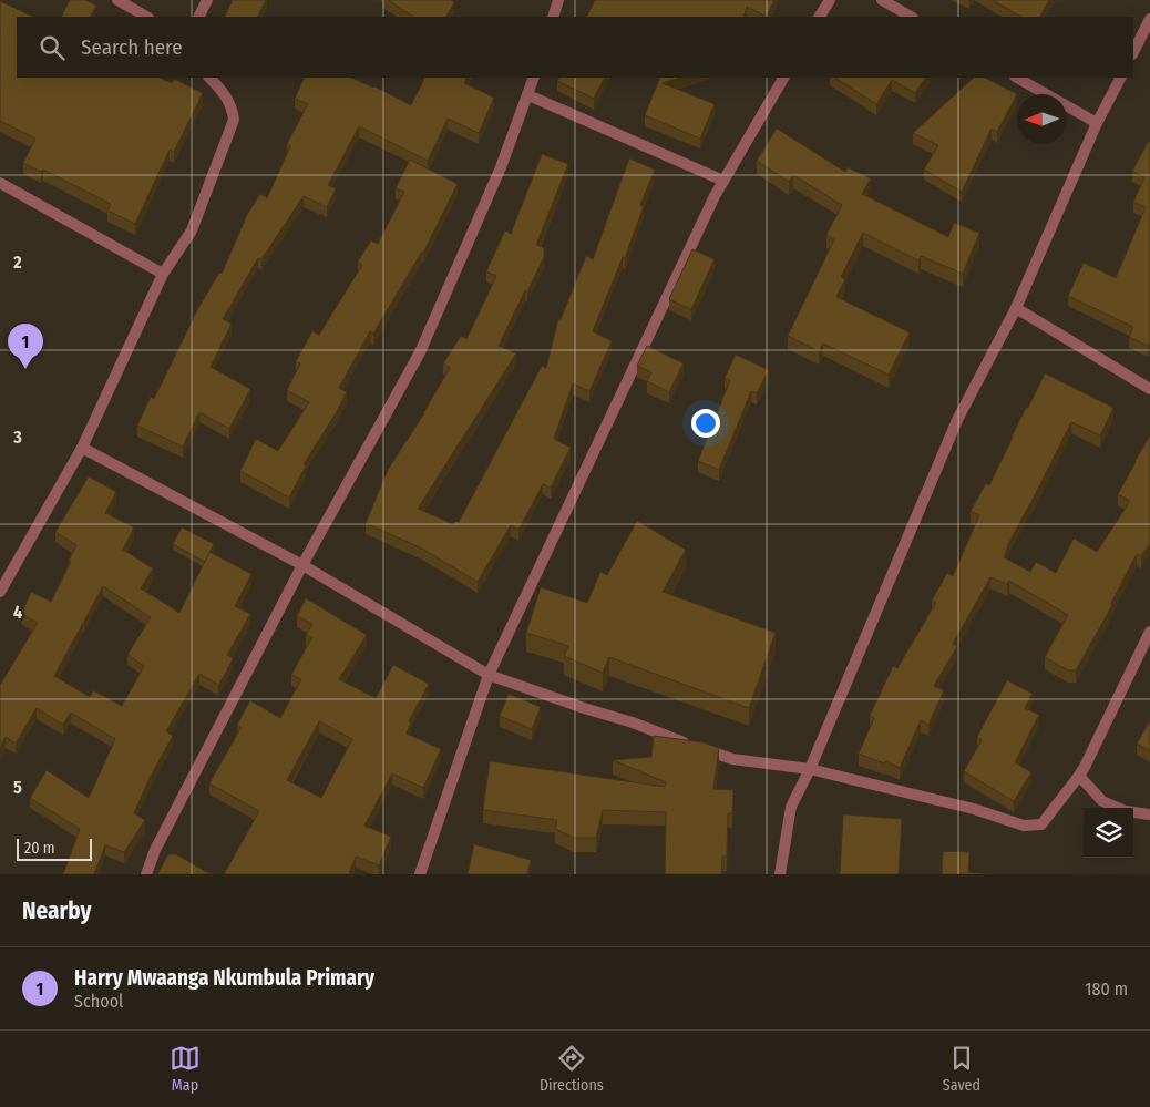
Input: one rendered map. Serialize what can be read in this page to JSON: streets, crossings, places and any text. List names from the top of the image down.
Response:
{
  "scale_bar": "20 m",
  "north": "left",
  "page": {
    "search": "Search here",
    "pins": "1",
    "scale": "20 m",
    "heading": "Nearby",
    "list": [
      {
        "mark": "1",
        "name": "Harry Mwaanga Nkumbula Primary",
        "note": "School",
        "value": "180 m"
      }
    ],
    "nav": ["Map", "Directions", "Saved"]
  },
  "grid": {
    "rows": [
      "2",
      "3",
      "4",
      "5"
    ]
  }
}
